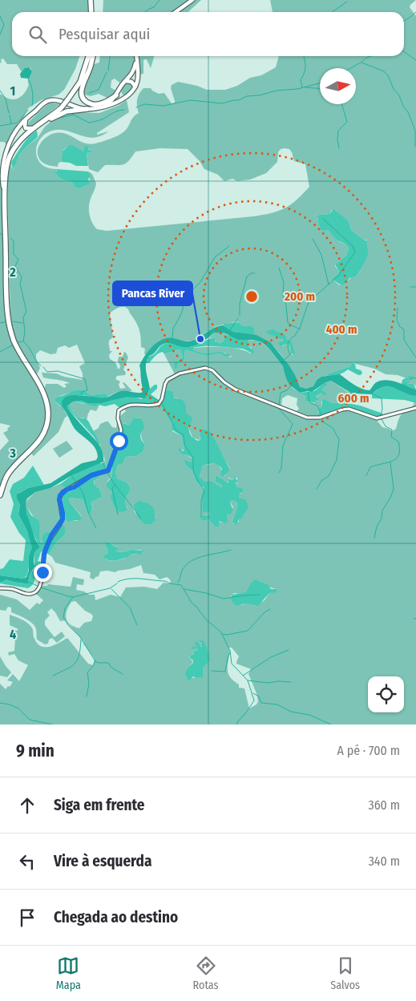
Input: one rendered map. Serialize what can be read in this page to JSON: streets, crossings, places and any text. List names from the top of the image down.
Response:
{
  "places": ["Pancas River"],
  "north": "right",
  "page": {
    "search": "Pesquisar aqui",
    "heading": ["9 min", "A pé · 700 m"],
    "list": [
      ["Siga em frente", "360 m"],
      ["Vire à esquerda", "340 m"],
      "Chegada ao destino"
    ],
    "nav": ["Mapa", "Rotas", "Salvos"]
  },
  "grid": {
    "rows": [
      "1",
      "2",
      "3",
      "4"
    ]
  },
  "rings": ["200 m", "400 m", "600 m"]
}
